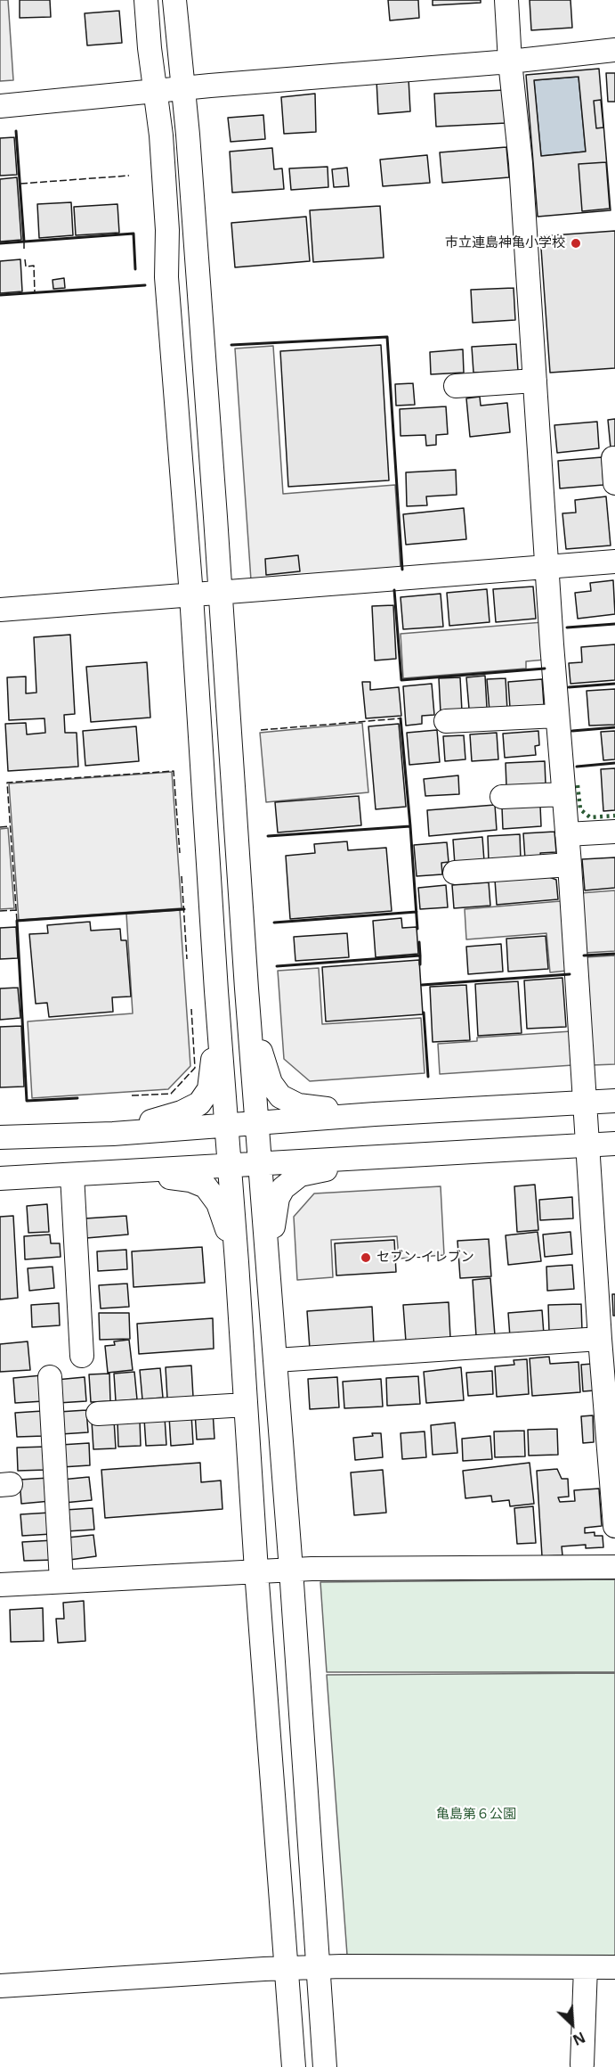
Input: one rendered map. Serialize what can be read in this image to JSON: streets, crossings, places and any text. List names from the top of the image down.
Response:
{
  "parks": ["亀島第６公園"],
  "places": ["市立連島神亀小学校", "セブン-イレブン"],
  "north": "bottom right"
}
